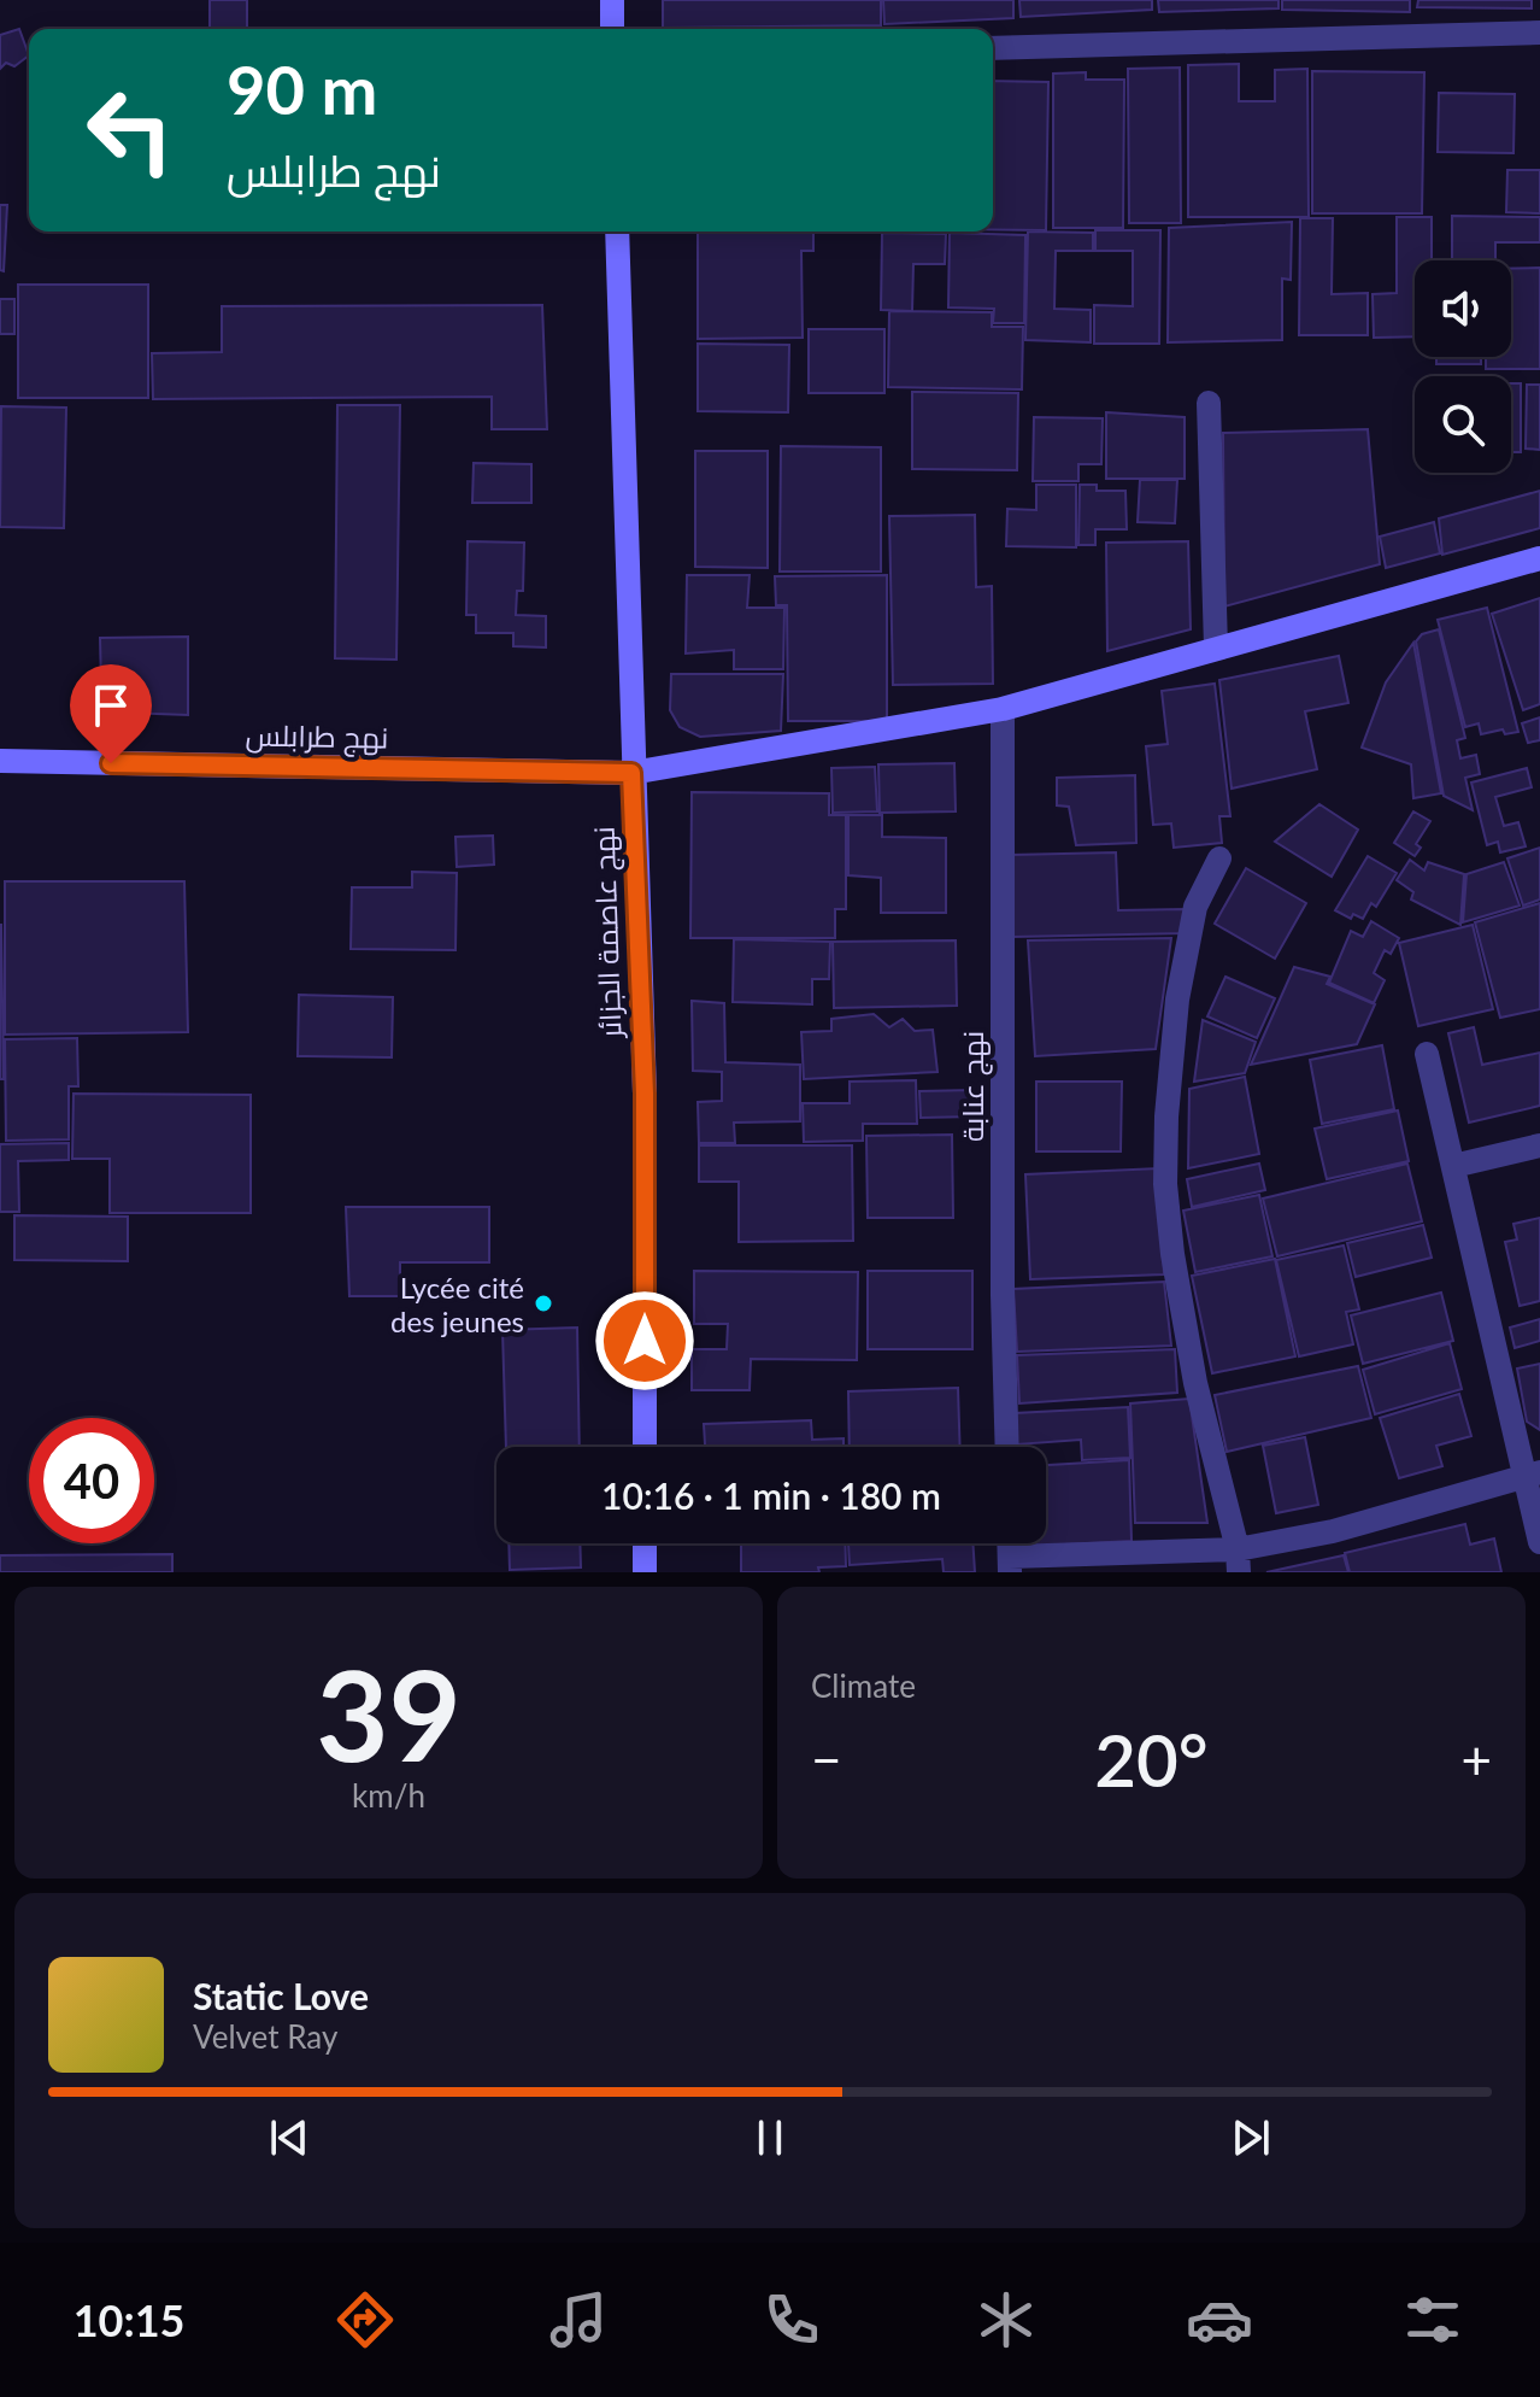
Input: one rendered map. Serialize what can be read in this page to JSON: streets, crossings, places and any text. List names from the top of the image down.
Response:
{
  "streets": {
    "street": ["نهج طرابلس", "نهج عاصمة الجزائر", "نهج عنابة"]
  },
  "crossings": [
    ["نهج طرابلس", "نهج عاصمة الجزائر"],
    ["نهج طرابلس", "نهج عنابة"]
  ],
  "places": ["Lycée cité des jeunes"],
  "page": {
    "turn": ["90 m", "نهج طرابلس"],
    "limit": "40",
    "trip": "10:16 · 1 min · 180 m",
    "tile": [
      ["39", "km/h"],
      "Climate"
    ],
    "heat": ["−", "20°", "+"],
    "song": ["Static Love", "Velvet Ray"],
    "tabs": "10:15"
  }
}
